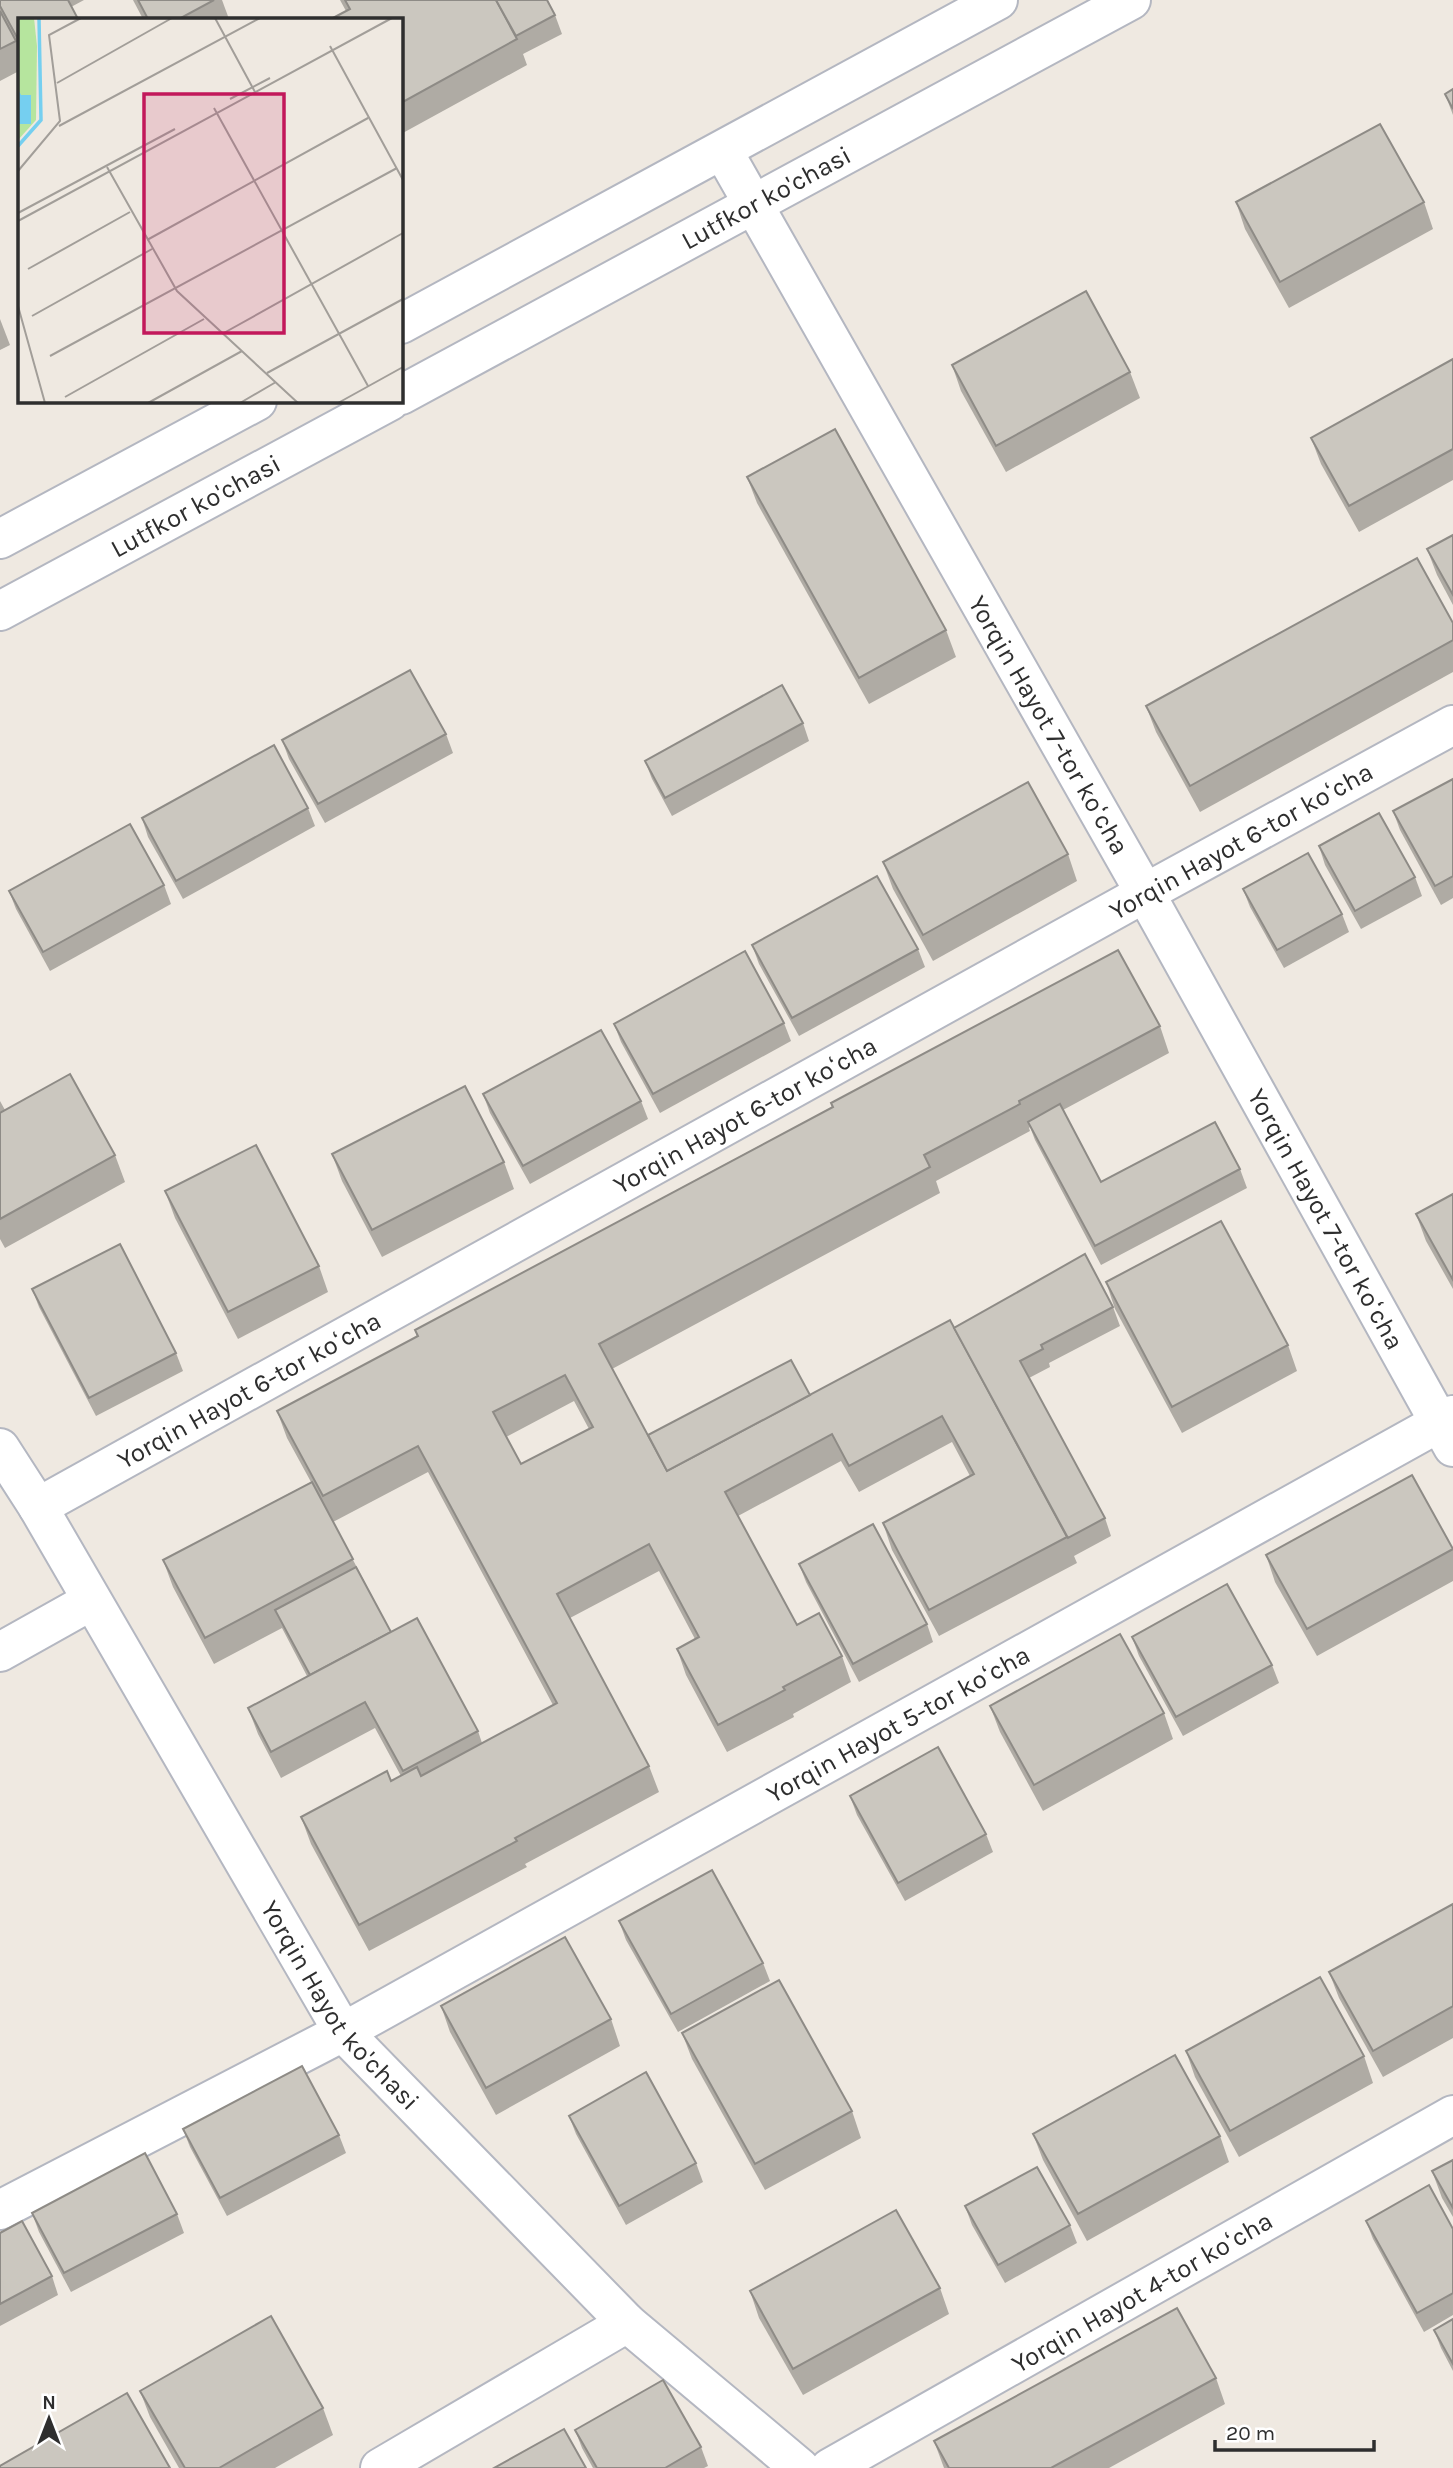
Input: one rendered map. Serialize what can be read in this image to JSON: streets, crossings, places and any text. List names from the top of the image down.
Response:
{
  "streets": {
    "street": [
      "Lutfkor ko'chasi",
      "Yorqin Hayot 7-tor koʻcha",
      "Yorqin Hayot 6-tor koʻcha",
      "Yorqin Hayot 5-tor koʻcha",
      "Yorqin Hayot ko'chasi",
      "Yorqin Hayot 4-tor koʻcha"
    ]
  },
  "crossings": [
    ["Lutfkor ko'chasi", "Yorqin Hayot 7-tor koʻcha"],
    ["Yorqin Hayot 7-tor koʻcha", "Yorqin Hayot 6-tor koʻcha"],
    ["Yorqin Hayot 7-tor koʻcha", "Yorqin Hayot 5-tor koʻcha"],
    ["Yorqin Hayot 6-tor koʻcha", "Yorqin Hayot ko'chasi"],
    ["Yorqin Hayot 5-tor koʻcha", "Yorqin Hayot ko'chasi"]
  ],
  "scale_bar": "20 m",
  "north": "top"
}
